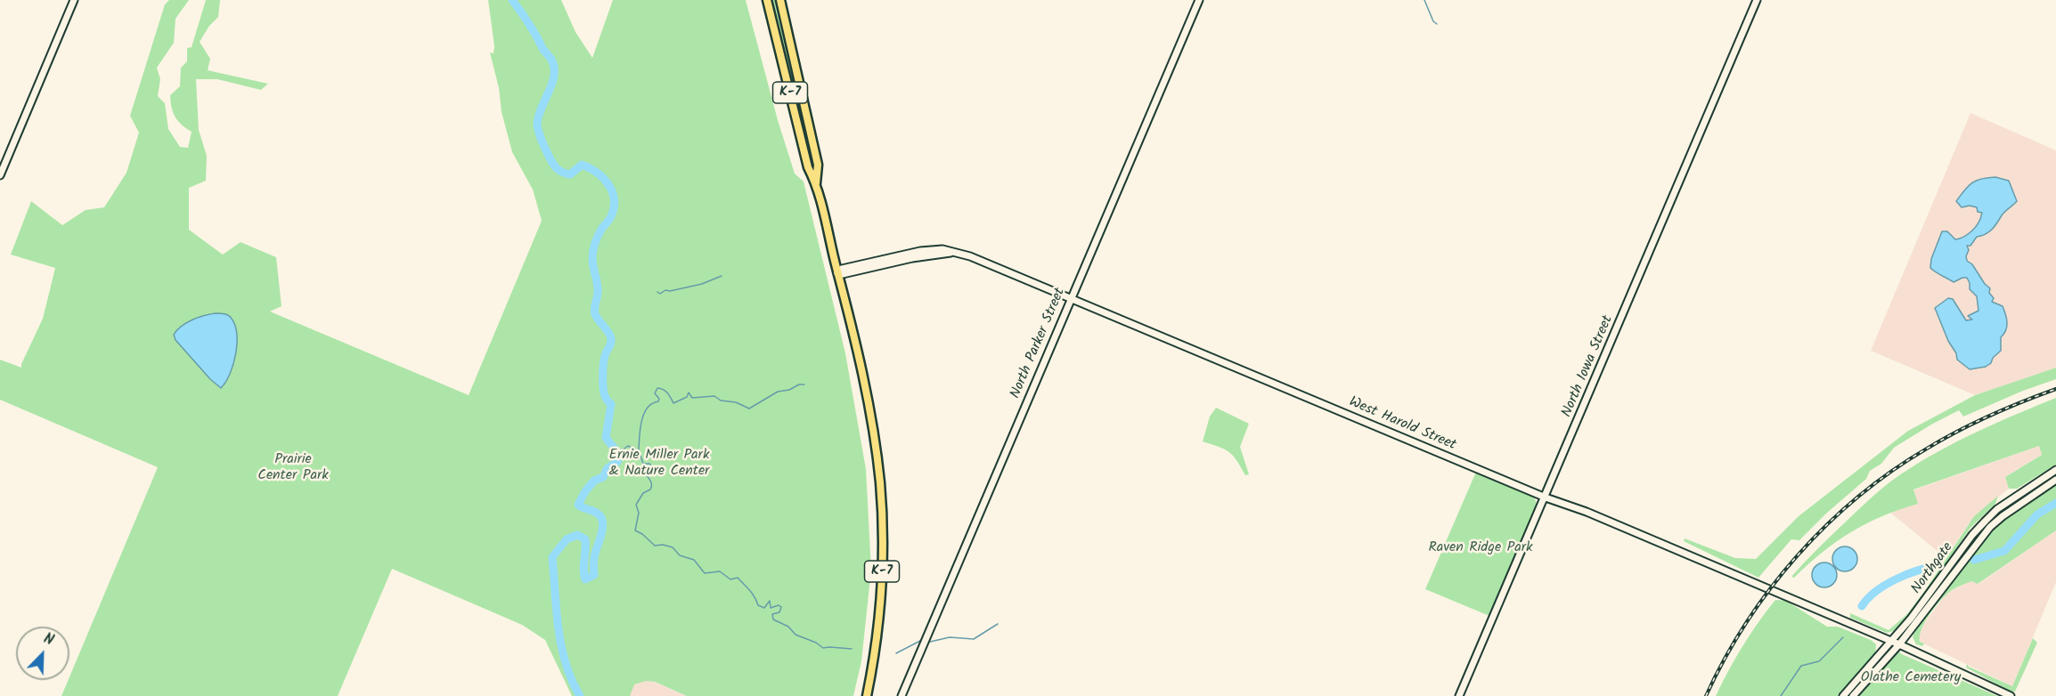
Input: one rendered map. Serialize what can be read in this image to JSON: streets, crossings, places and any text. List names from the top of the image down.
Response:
{
  "streets": {
    "highway": ["K-7"],
    "main road": [
      "North Parker Street",
      "North Iowa Street",
      "West Harold Street",
      "Northgate"
    ]
  },
  "crossings": [
    ["K-7", "West Harold Street"],
    ["North Parker Street", "West Harold Street"],
    ["North Iowa Street", "West Harold Street"],
    ["West Harold Street", "Northgate"]
  ],
  "parks": [
    "Ernie Miller Park & Nature Center",
    "Prairie Center Park",
    "Raven Ridge Park",
    "Olathe Cemetery"
  ],
  "north": "top right"
}
